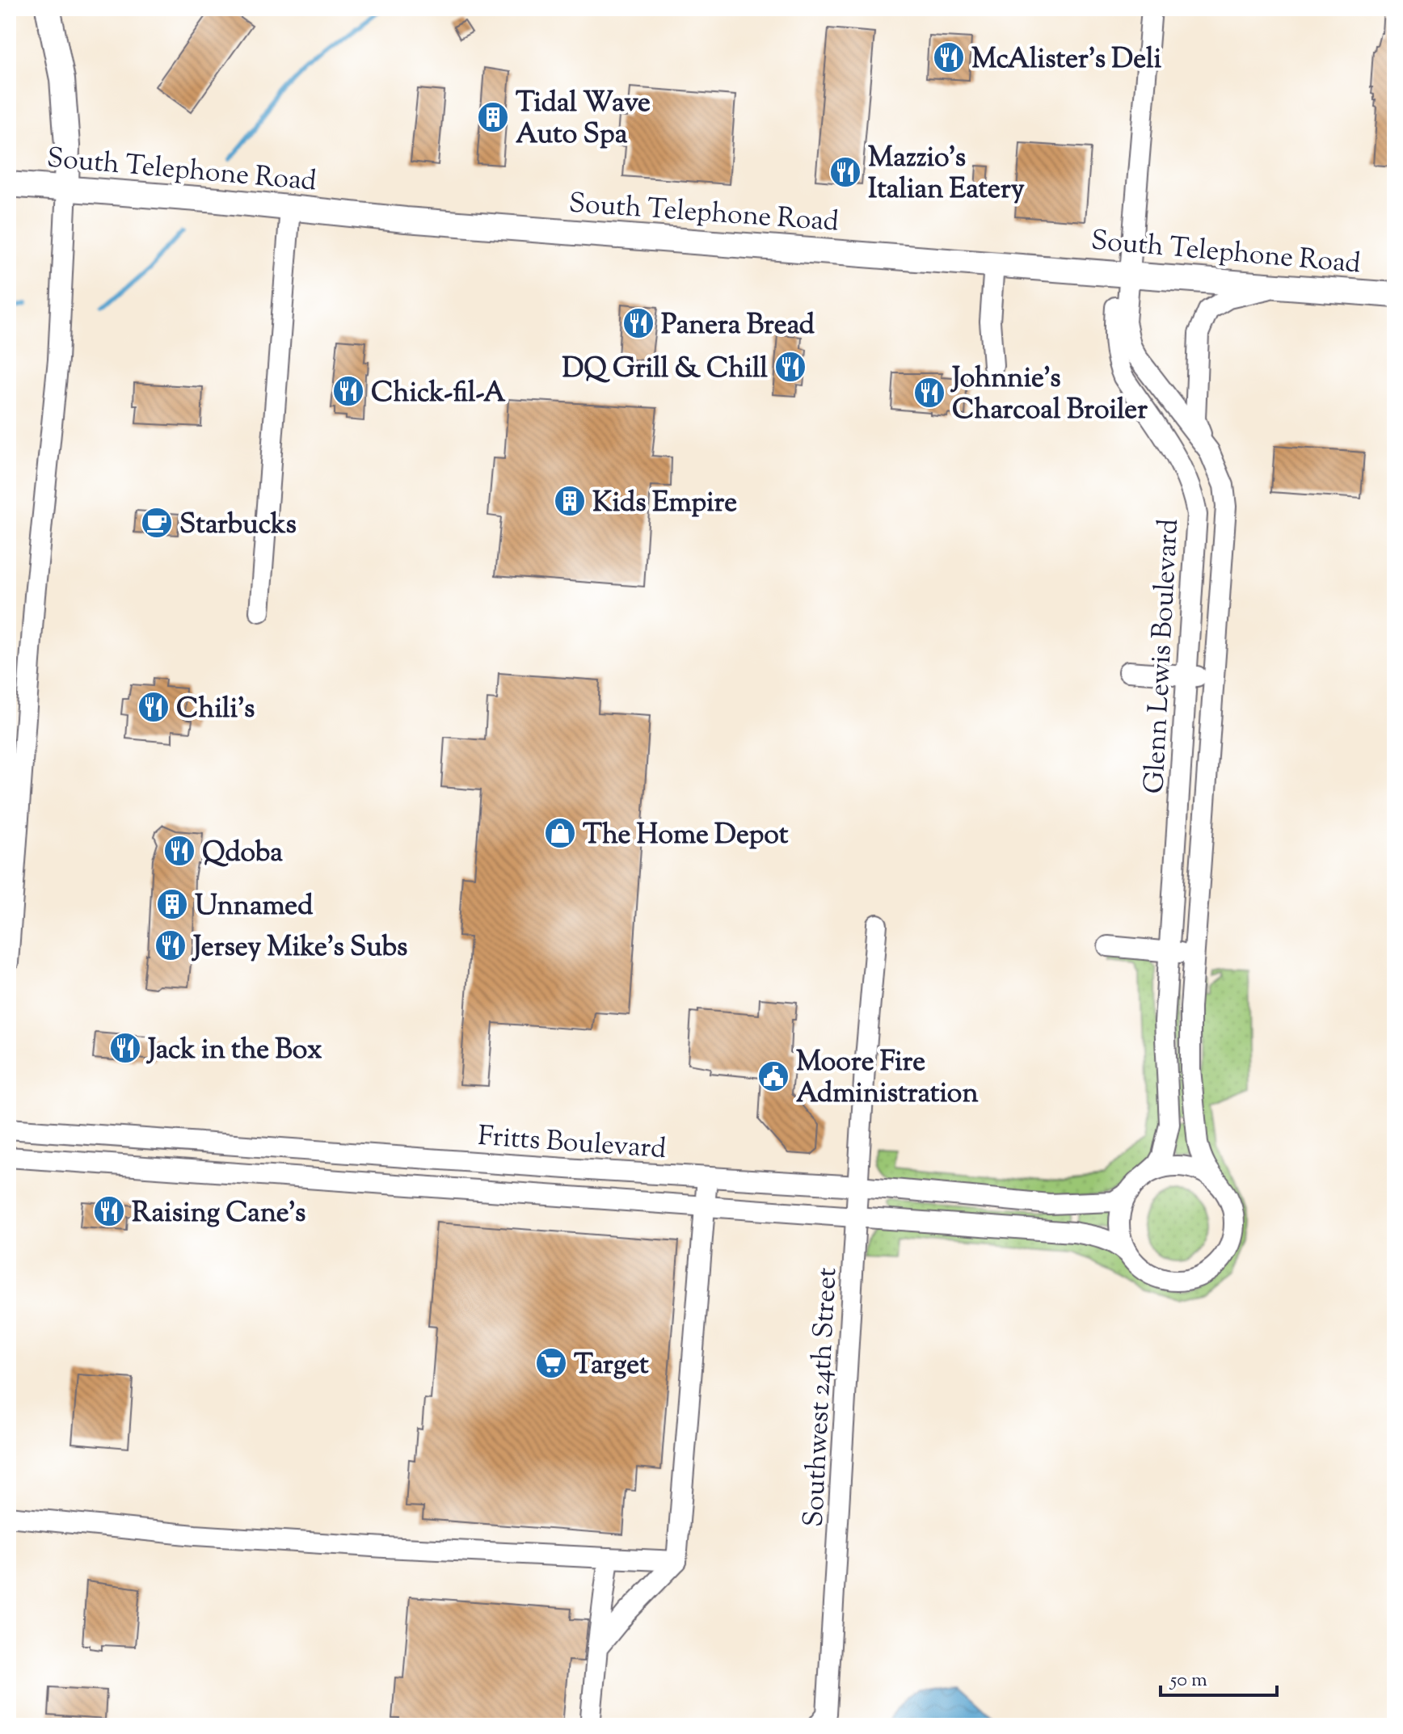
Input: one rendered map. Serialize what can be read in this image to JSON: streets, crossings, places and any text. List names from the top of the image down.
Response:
{
  "streets": {
    "main road": ["South Telephone Road"],
    "street": ["Glenn Lewis Boulevard", "Fritts Boulevard", "Southwest 24th Street"]
  },
  "crossings": [
    ["South Telephone Road", "Glenn Lewis Boulevard"],
    ["Glenn Lewis Boulevard", "Fritts Boulevard"],
    ["Fritts Boulevard", "Southwest 24th Street"]
  ],
  "places": {
    "restaurant": [
      "McAlister's Deli",
      "Mazzio's Italian Eatery",
      "Panera Bread",
      "DQ Grill & Chill",
      "Chick-fil-A",
      "Johnnie's Charcoal Broiler",
      "Chili's",
      "Qdoba",
      "Jersey Mike's Subs",
      "Jack in the Box",
      "Raising Cane's"
    ],
    "building": ["Tidal Wave Auto Spa", "Kids Empire", "Unnamed"],
    "cafe": ["Starbucks"],
    "shop": ["The Home Depot"],
    "public building": ["Moore Fire Administration"],
    "supermarket": ["Target"]
  },
  "scale_bar": "50 m"
}
